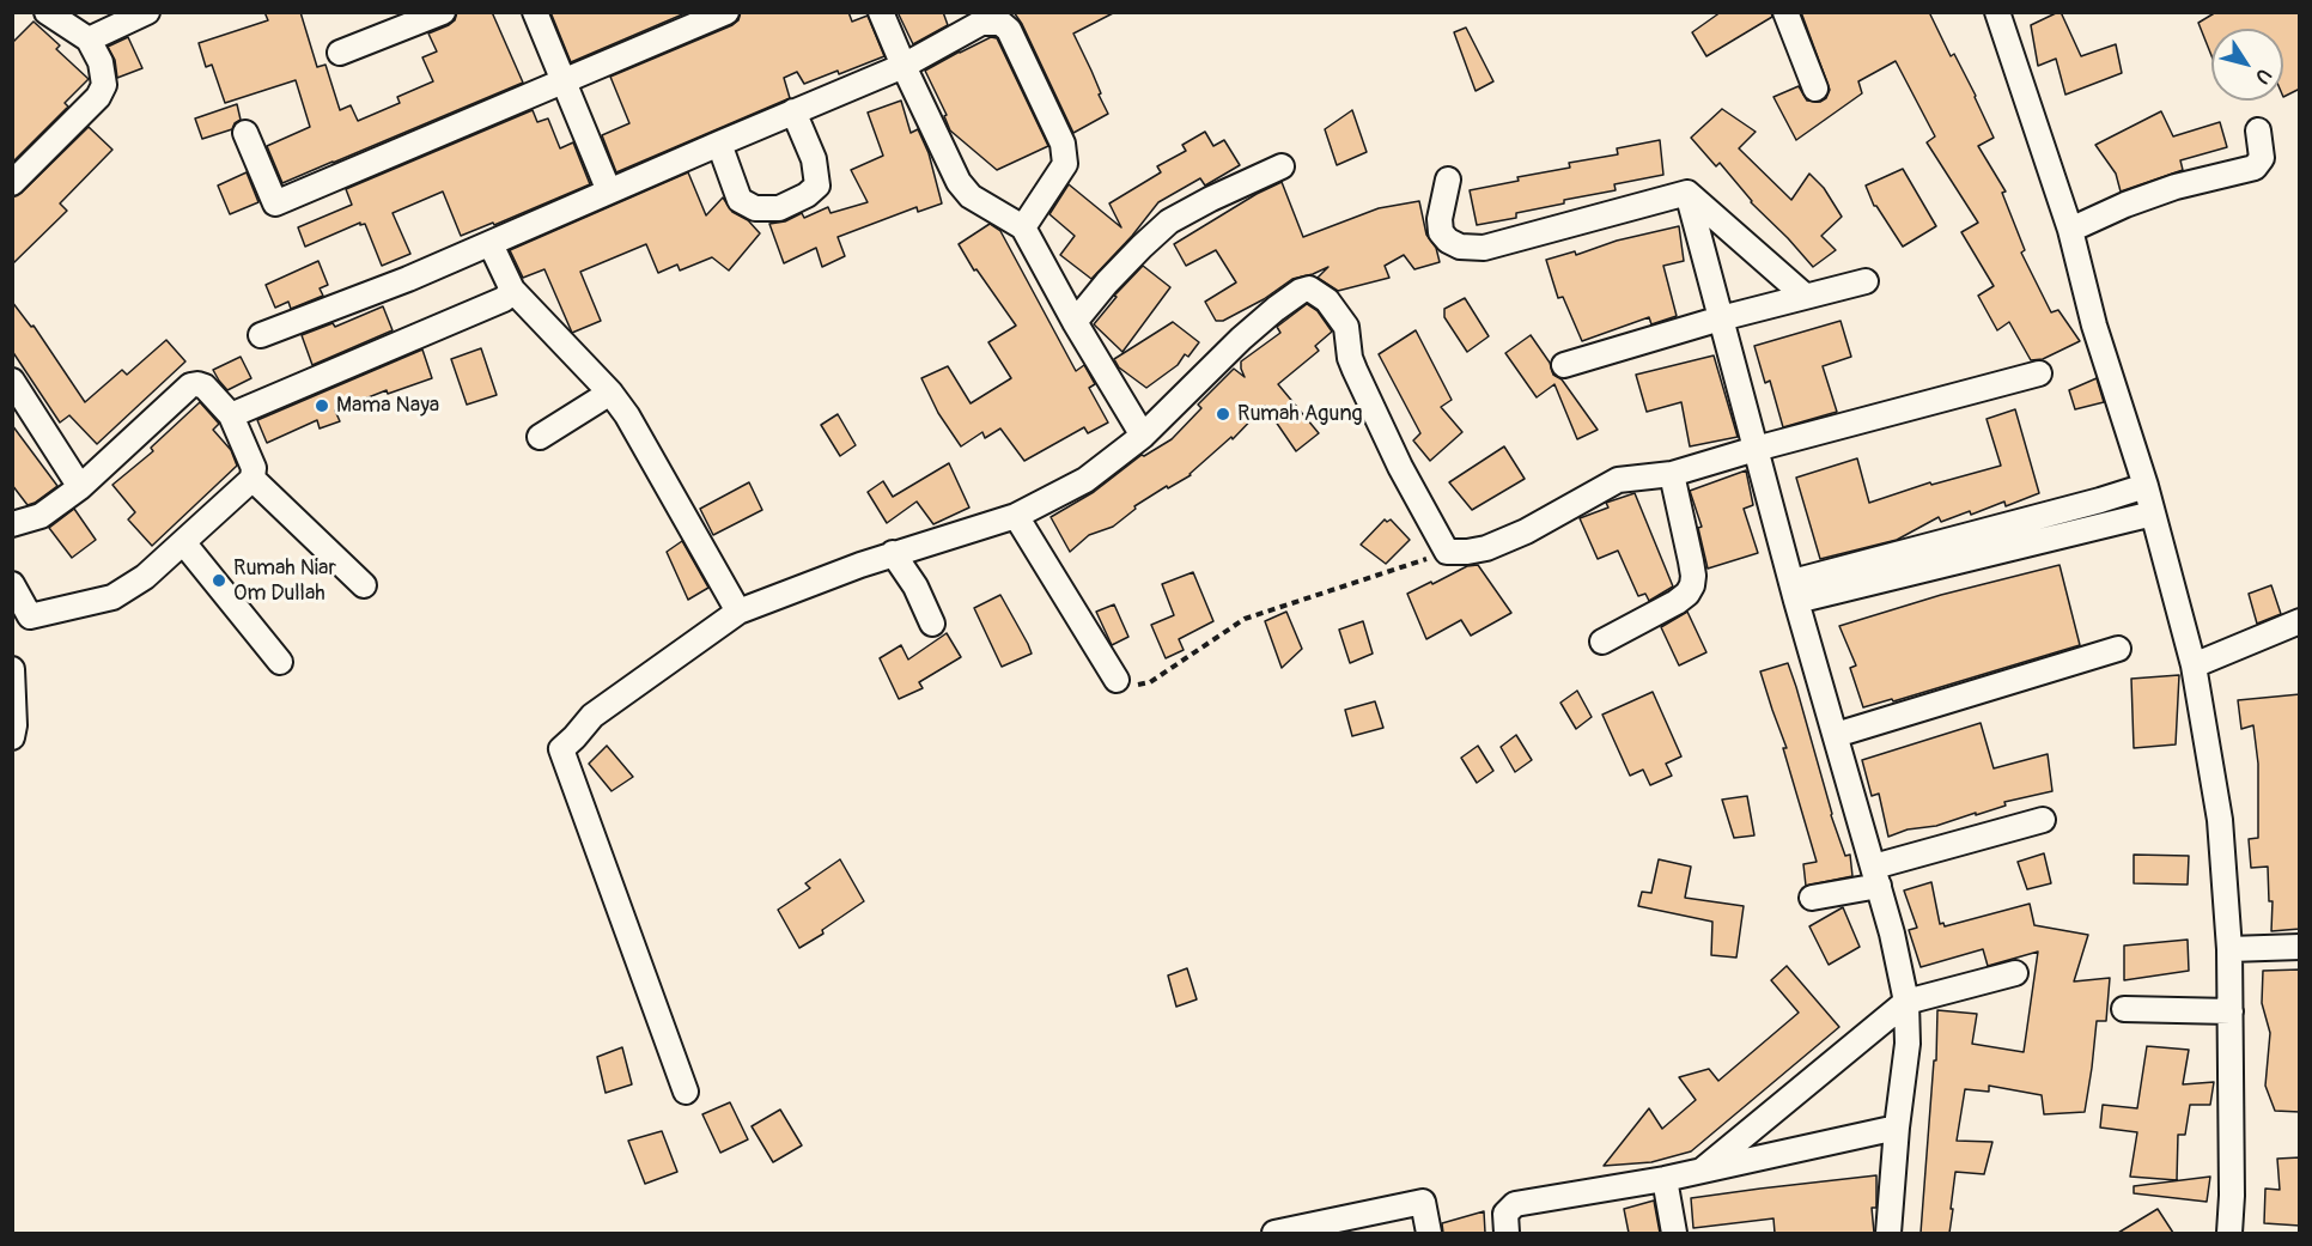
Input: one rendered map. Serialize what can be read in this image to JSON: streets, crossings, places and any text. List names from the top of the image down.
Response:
{
  "places": ["Mama Naya", "Rumah Agung", "Rumah Niar Om Dullah"],
  "north": "bottom right"
}
